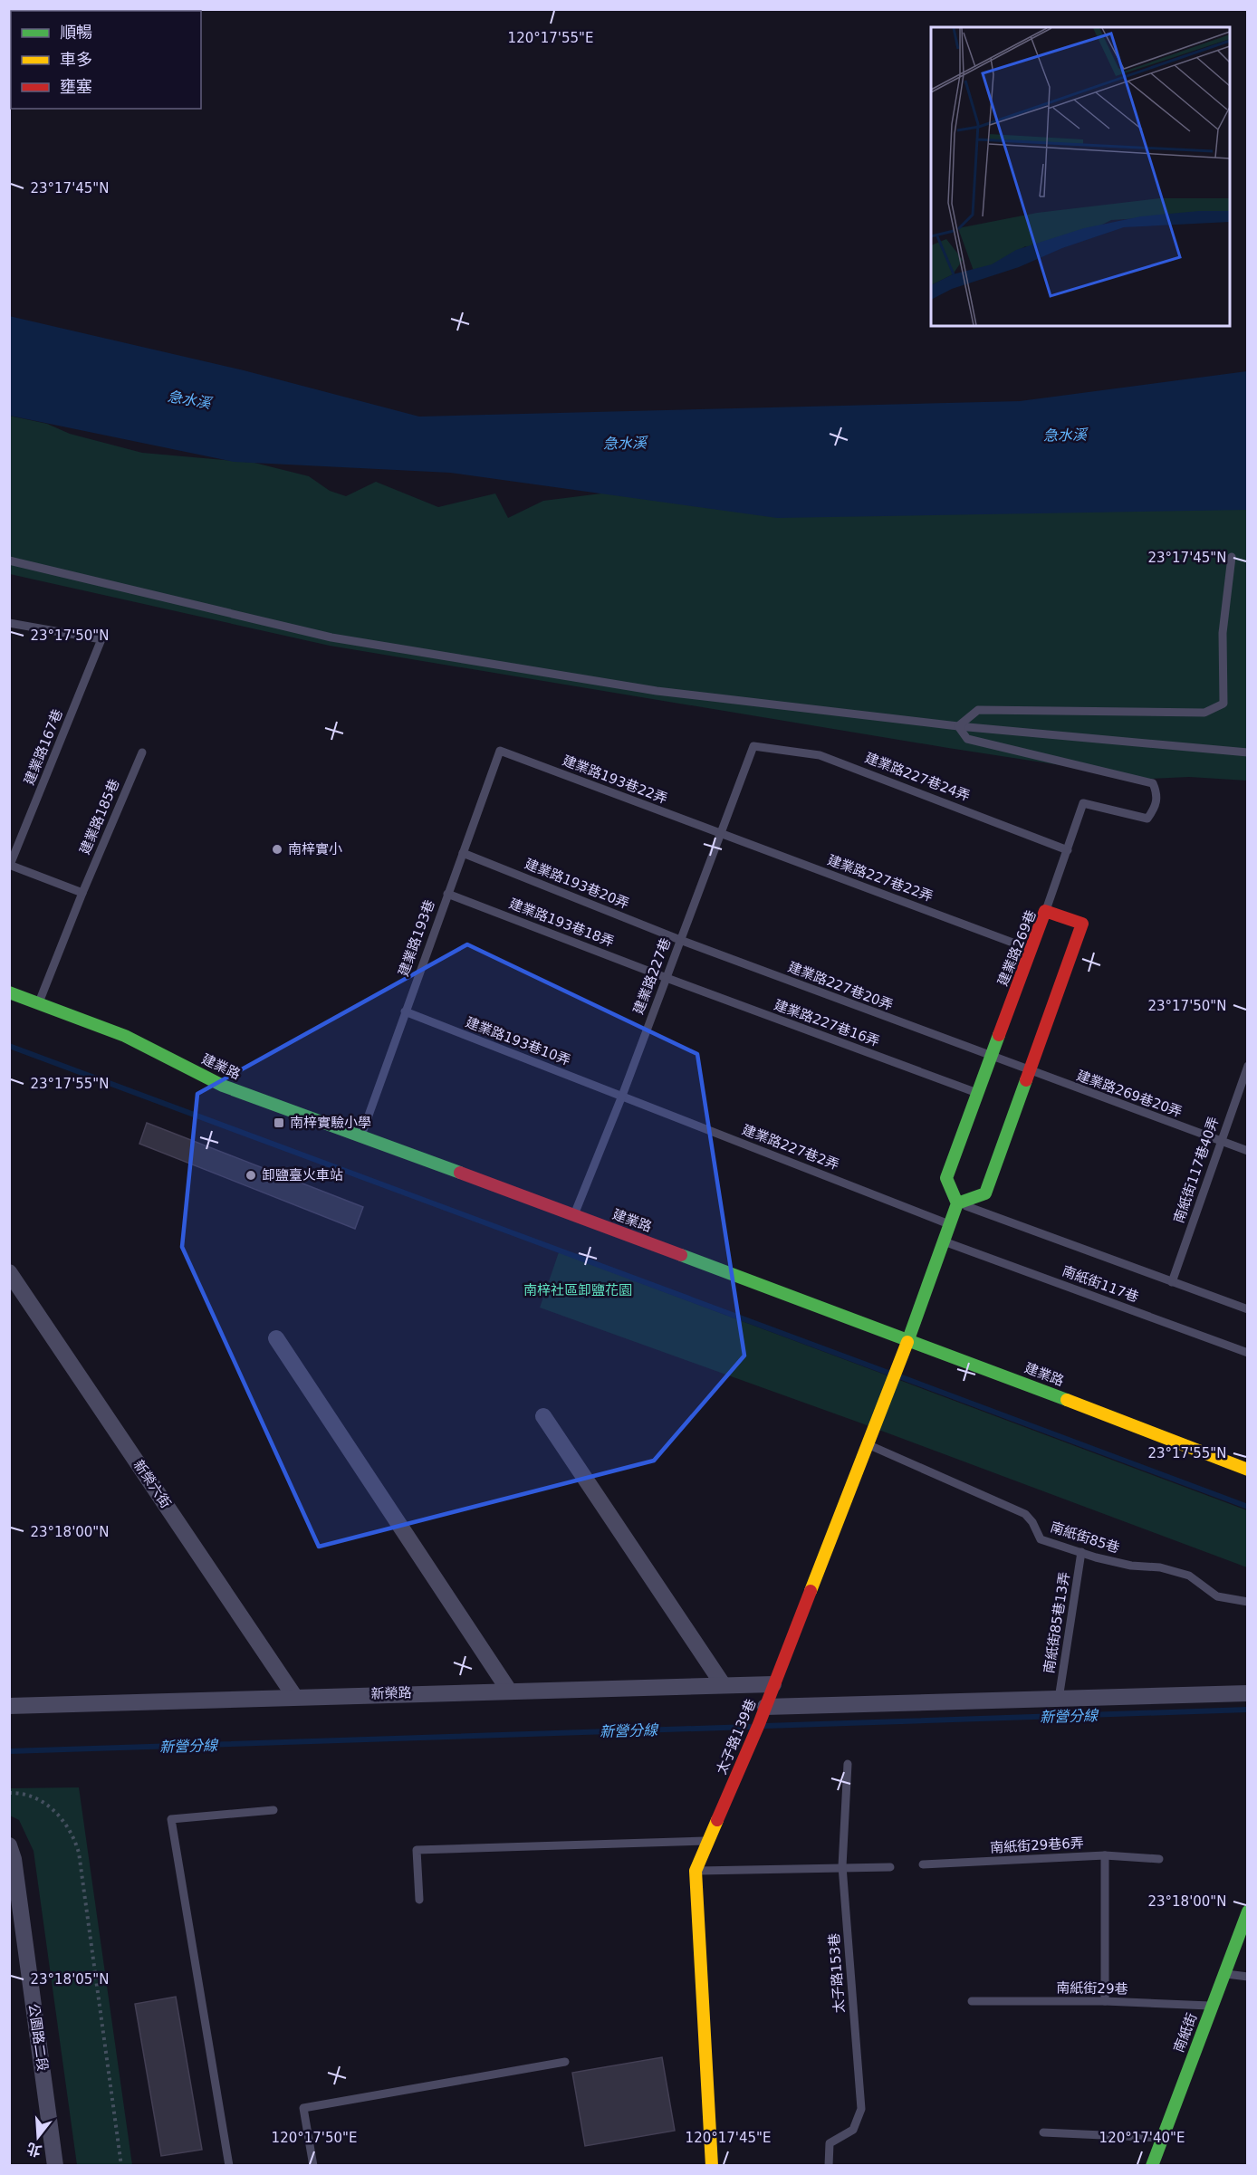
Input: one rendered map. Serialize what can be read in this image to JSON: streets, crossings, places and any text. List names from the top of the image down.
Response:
{
  "streets": {
    "street": [
      "建業路269巷",
      "建業路",
      "新榮六街",
      "新榮路",
      "太子路139巷",
      "南紙街",
      "公園路二段"
    ],
    "lane": [
      "建業路167巷",
      "建業路227巷24弄",
      "建業路193巷22弄",
      "建業路185巷",
      "建業路227巷22弄",
      "建業路193巷20弄",
      "建業路193巷18弄",
      "建業路193巷",
      "建業路227巷",
      "建業路227巷20弄",
      "建業路227巷16弄",
      "建業路193巷10弄",
      "建業路269巷20弄",
      "建業路227巷2弄",
      "南紙街117巷40弄",
      "南紙街117巷",
      "南紙街85巷",
      "南紙街85巷13弄",
      "南紙街29巷6弄",
      "太子路153巷",
      "南紙街29巷"
    ]
  },
  "crossings": [
    ["建業路167巷", "建業路185巷"],
    ["建業路227巷24弄", "建業路227巷"],
    ["建業路193巷22弄", "建業路227巷22弄"],
    ["建業路193巷22弄", "建業路193巷"],
    ["建業路193巷22弄", "建業路227巷"],
    ["建業路227巷22弄", "建業路269巷"],
    ["建業路227巷22弄", "建業路227巷"],
    ["建業路193巷20弄", "建業路193巷"],
    ["建業路193巷20弄", "建業路227巷"],
    ["建業路193巷20弄", "建業路227巷20弄"],
    ["建業路193巷18弄", "建業路193巷"],
    ["建業路193巷18弄", "建業路227巷"],
    ["建業路193巷18弄", "建業路227巷16弄"],
    ["建業路193巷", "建業路193巷10弄"],
    ["建業路193巷", "建業路"],
    ["建業路269巷", "建業路227巷20弄"],
    ["建業路269巷", "建業路227巷16弄"],
    ["建業路269巷", "建業路269巷20弄"],
    ["建業路269巷", "南紙街117巷"],
    ["建業路227巷", "建業路227巷20弄"],
    ["建業路227巷", "建業路227巷16弄"],
    ["建業路227巷", "建業路193巷10弄"],
    ["建業路227巷", "建業路"],
    ["建業路227巷", "建業路227巷2弄"],
    ["建業路227巷20弄", "建業路269巷20弄"],
    ["建業路193巷10弄", "建業路227巷2弄"],
    ["建業路", "太子路139巷"],
    ["建業路269巷20弄", "南紙街117巷40弄"],
    ["南紙街117巷40弄", "南紙街117巷"],
    ["新榮六街", "新榮路"],
    ["南紙街85巷", "南紙街85巷13弄"],
    ["南紙街85巷", "太子路139巷"],
    ["新榮路", "太子路139巷"],
    ["南紙街29巷", "南紙街"]
  ],
  "water": ["急水溪", "新營分線"],
  "parks": ["南梓社區卸鹽花園"],
  "places": {
    "other": ["南梓實小", "卸鹽臺火車站"],
    "transit": ["南梓實驗小學"]
  },
  "legend": ["順暢", "車多", "壅塞"],
  "north": "bottom",
  "coordinates": [
    "120°17'55\"E",
    "23°17'45\"N",
    "23°17'50\"N",
    "23°17'55\"N",
    "23°18'00\"N",
    "23°18'05\"N",
    "120°17'50\"E",
    "120°17'45\"E",
    "120°17'40\"E"
  ]
}
